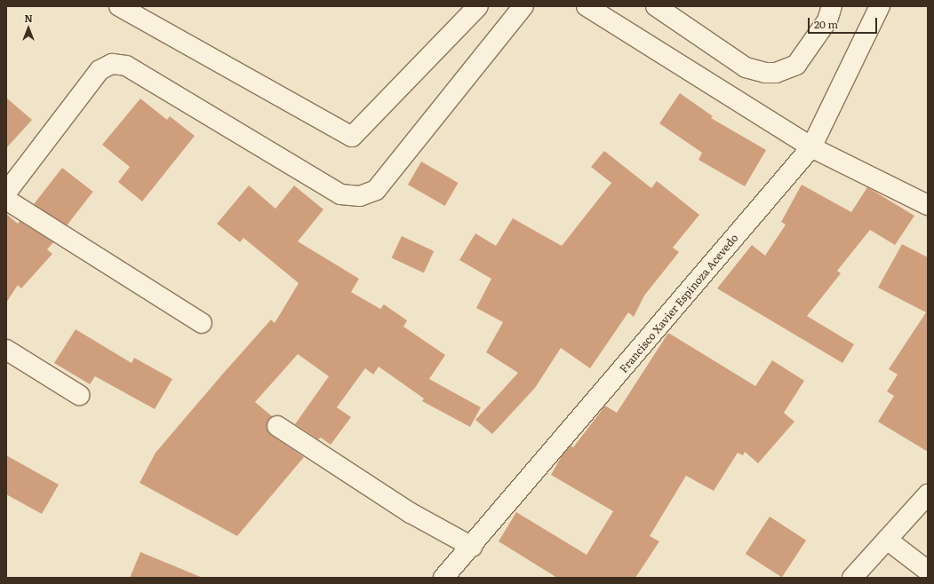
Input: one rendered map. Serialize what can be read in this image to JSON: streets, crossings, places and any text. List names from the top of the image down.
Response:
{
  "streets": {
    "street": ["Francisco Xavier Espinoza Acevedo"]
  },
  "scale_bar": "20 m",
  "north": "top"
}
